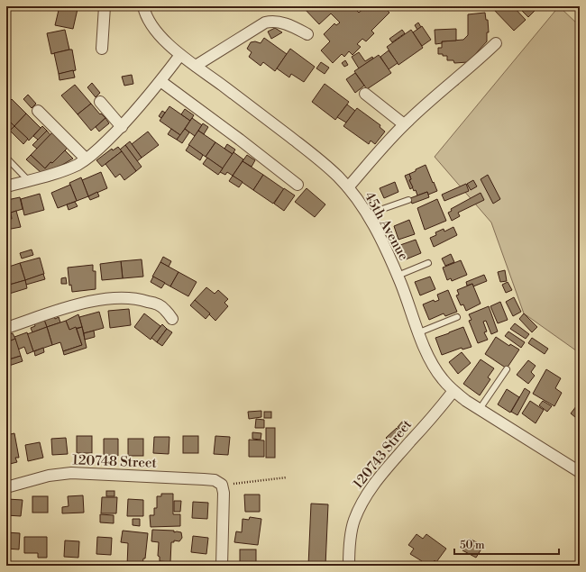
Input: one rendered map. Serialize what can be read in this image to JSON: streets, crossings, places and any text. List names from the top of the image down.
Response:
{
  "streets": {
    "street": ["45th Avenue", "120743 Street", "120748 Street"]
  },
  "crossings": [
    ["45th Avenue", "120743 Street"]
  ],
  "scale_bar": "50 m"
}
